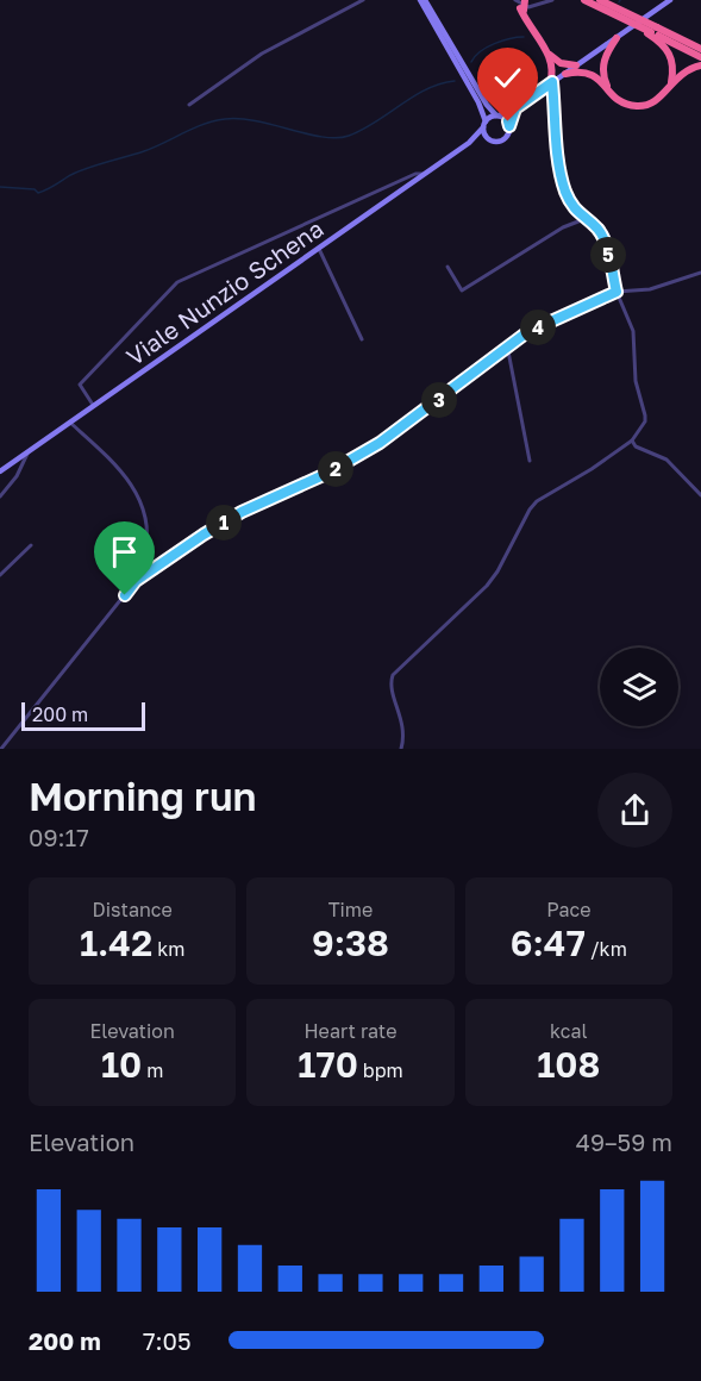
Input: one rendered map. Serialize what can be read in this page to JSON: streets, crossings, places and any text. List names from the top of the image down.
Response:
{
  "streets": {
    "street": ["Viale Nunzio Schena"]
  },
  "scale_bar": "200 m",
  "page": {
    "pins": [
      "5",
      "4",
      "3",
      "2",
      "1"
    ],
    "scale": "200 m",
    "heading": ["Morning run", "09:17"],
    "stats": [
      ["Distance", "1.42 km"],
      ["Time", "9:38"],
      ["Pace", "6:47 /km"],
      ["Elevation", "10 m"],
      ["Heart rate", "170 bpm"],
      ["kcal", "108"]
    ],
    "chart": ["Elevation", "49–59 m"],
    "list": [
      {
        "name": "200 m",
        "note": "7:05"
      }
    ]
  }
}
